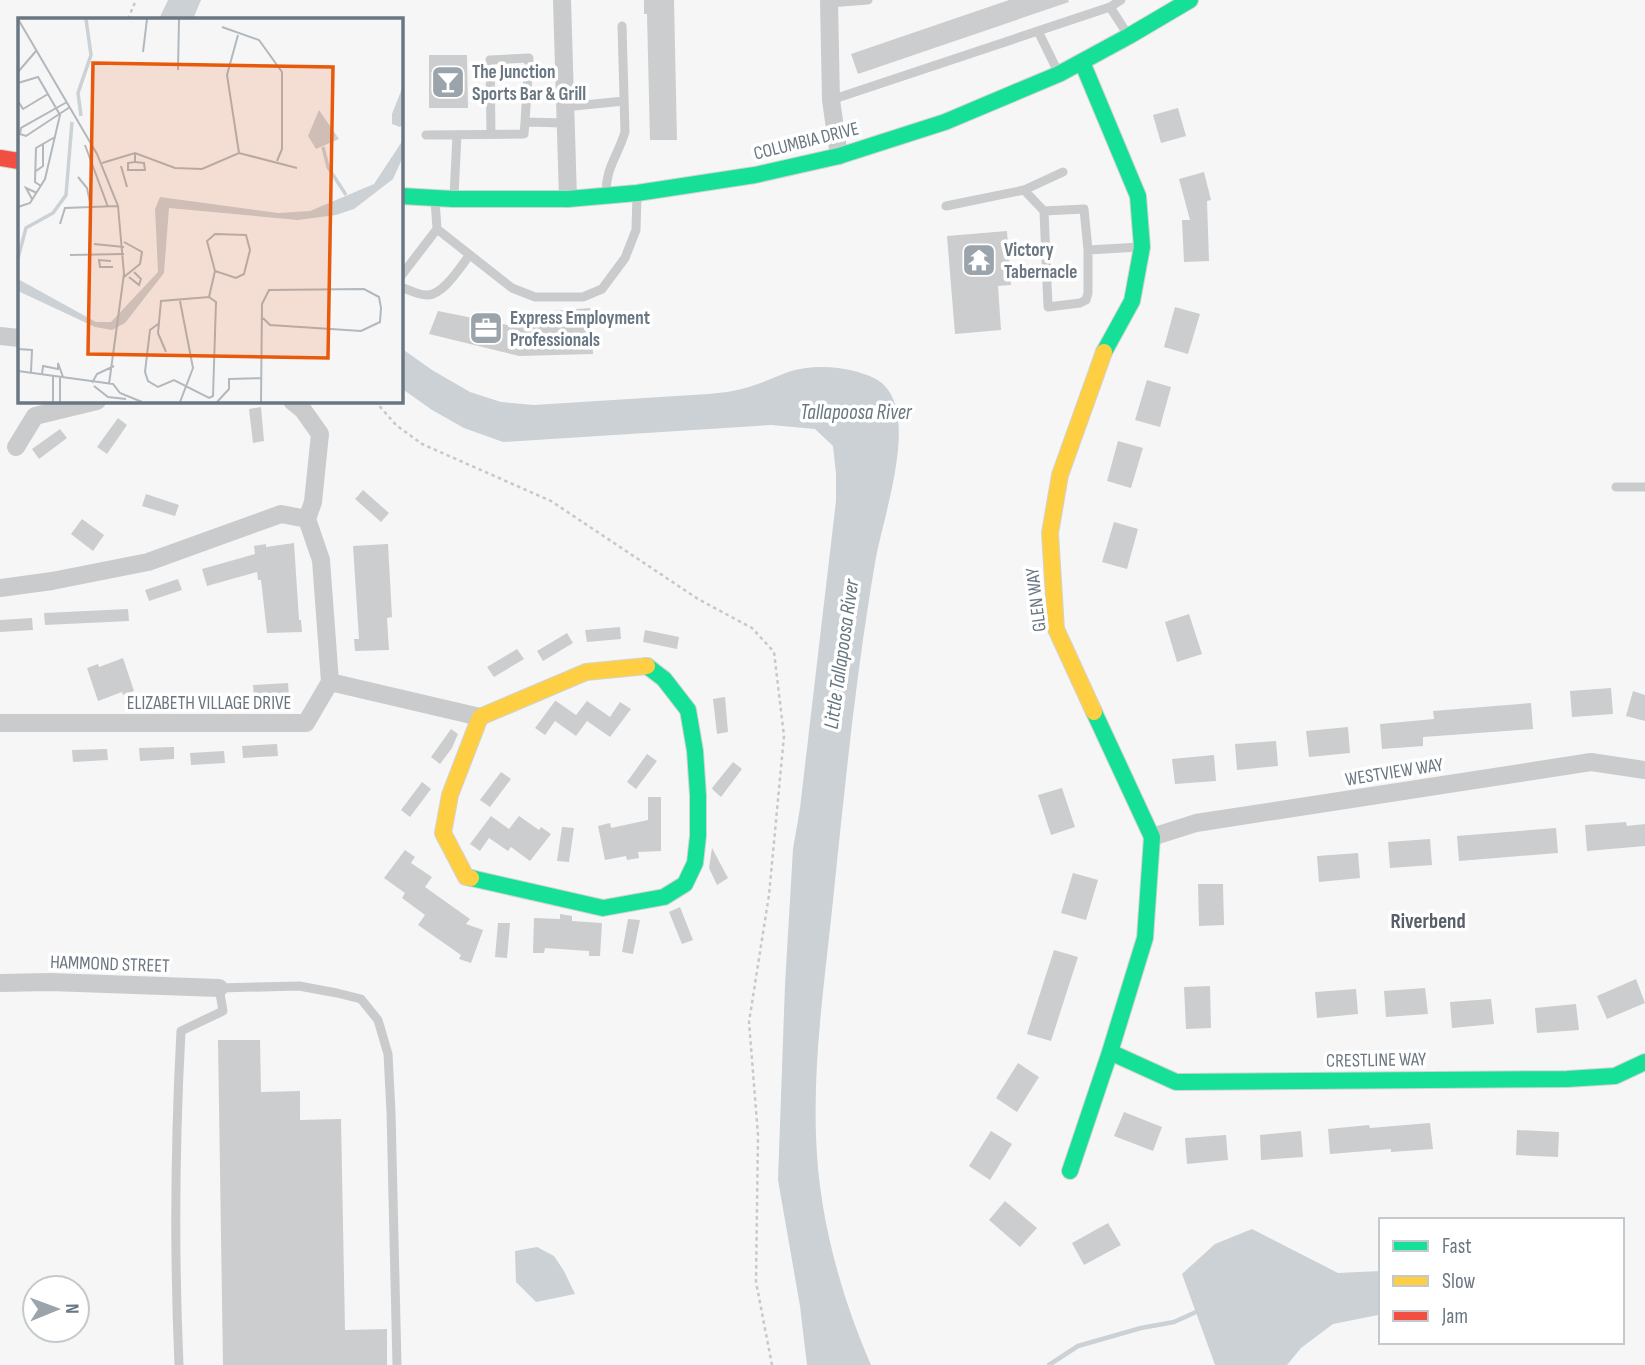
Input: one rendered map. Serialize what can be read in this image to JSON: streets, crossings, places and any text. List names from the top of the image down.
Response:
{
  "streets": {
    "street": [
      "COLUMBIA DRIVE",
      "GLEN WAY",
      "ELIZABETH VILLAGE DRIVE",
      "WESTVIEW WAY",
      "HAMMOND STREET",
      "CRESTLINE WAY"
    ]
  },
  "crossings": [
    ["COLUMBIA DRIVE", "GLEN WAY"],
    ["GLEN WAY", "WESTVIEW WAY"],
    ["GLEN WAY", "CRESTLINE WAY"]
  ],
  "districts": ["Riverbend"],
  "water": ["Tallapoosa River", "Little Tallapoosa River"],
  "places": {
    "bar": ["The Junction Sports Bar & Grill"],
    "temple": ["Victory Tabernacle"],
    "office": ["Express Employment Professionals"]
  },
  "legend": ["Fast", "Slow", "Jam"],
  "north": "right"
}
